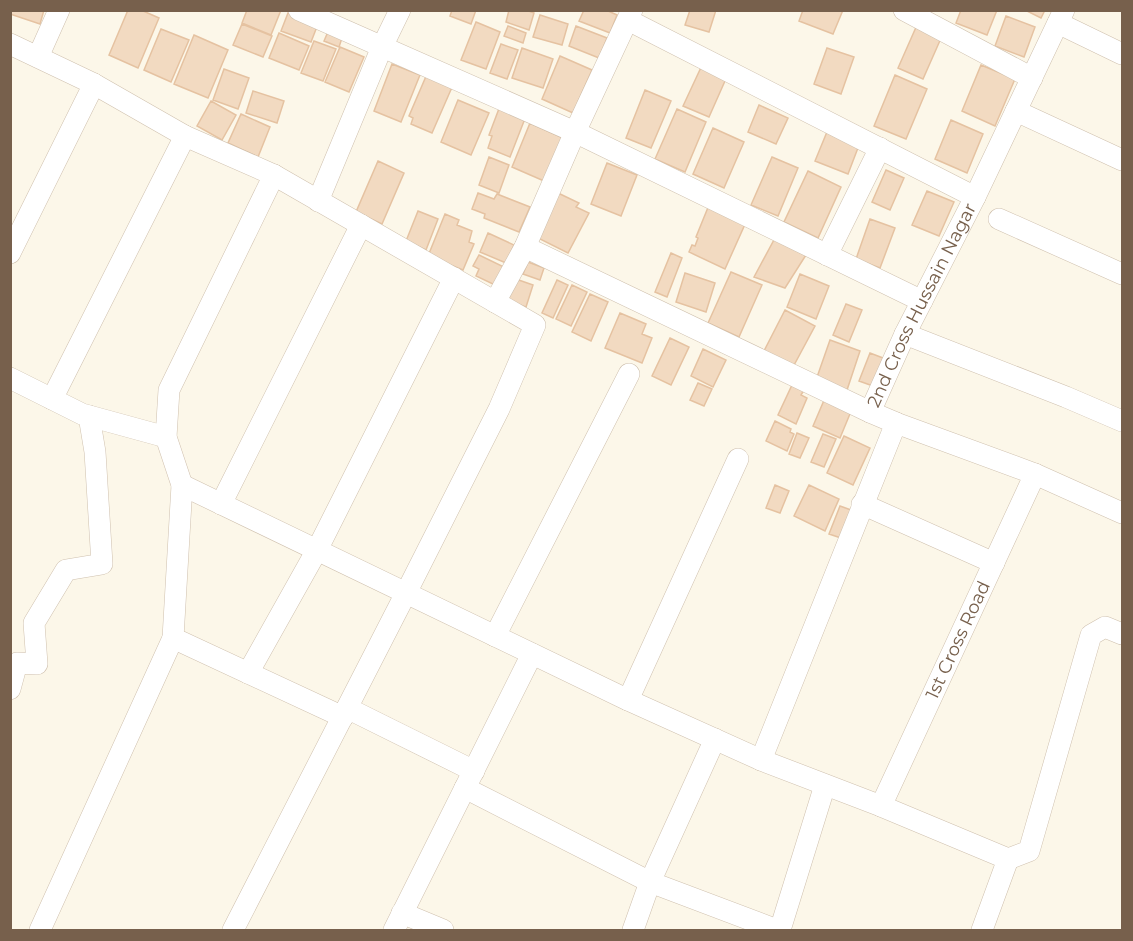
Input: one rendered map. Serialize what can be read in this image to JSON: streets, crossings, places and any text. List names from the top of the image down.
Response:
{
  "streets": {
    "street": ["2nd Cross Hussain Nagar", "1st Cross Road"]
  }
}
